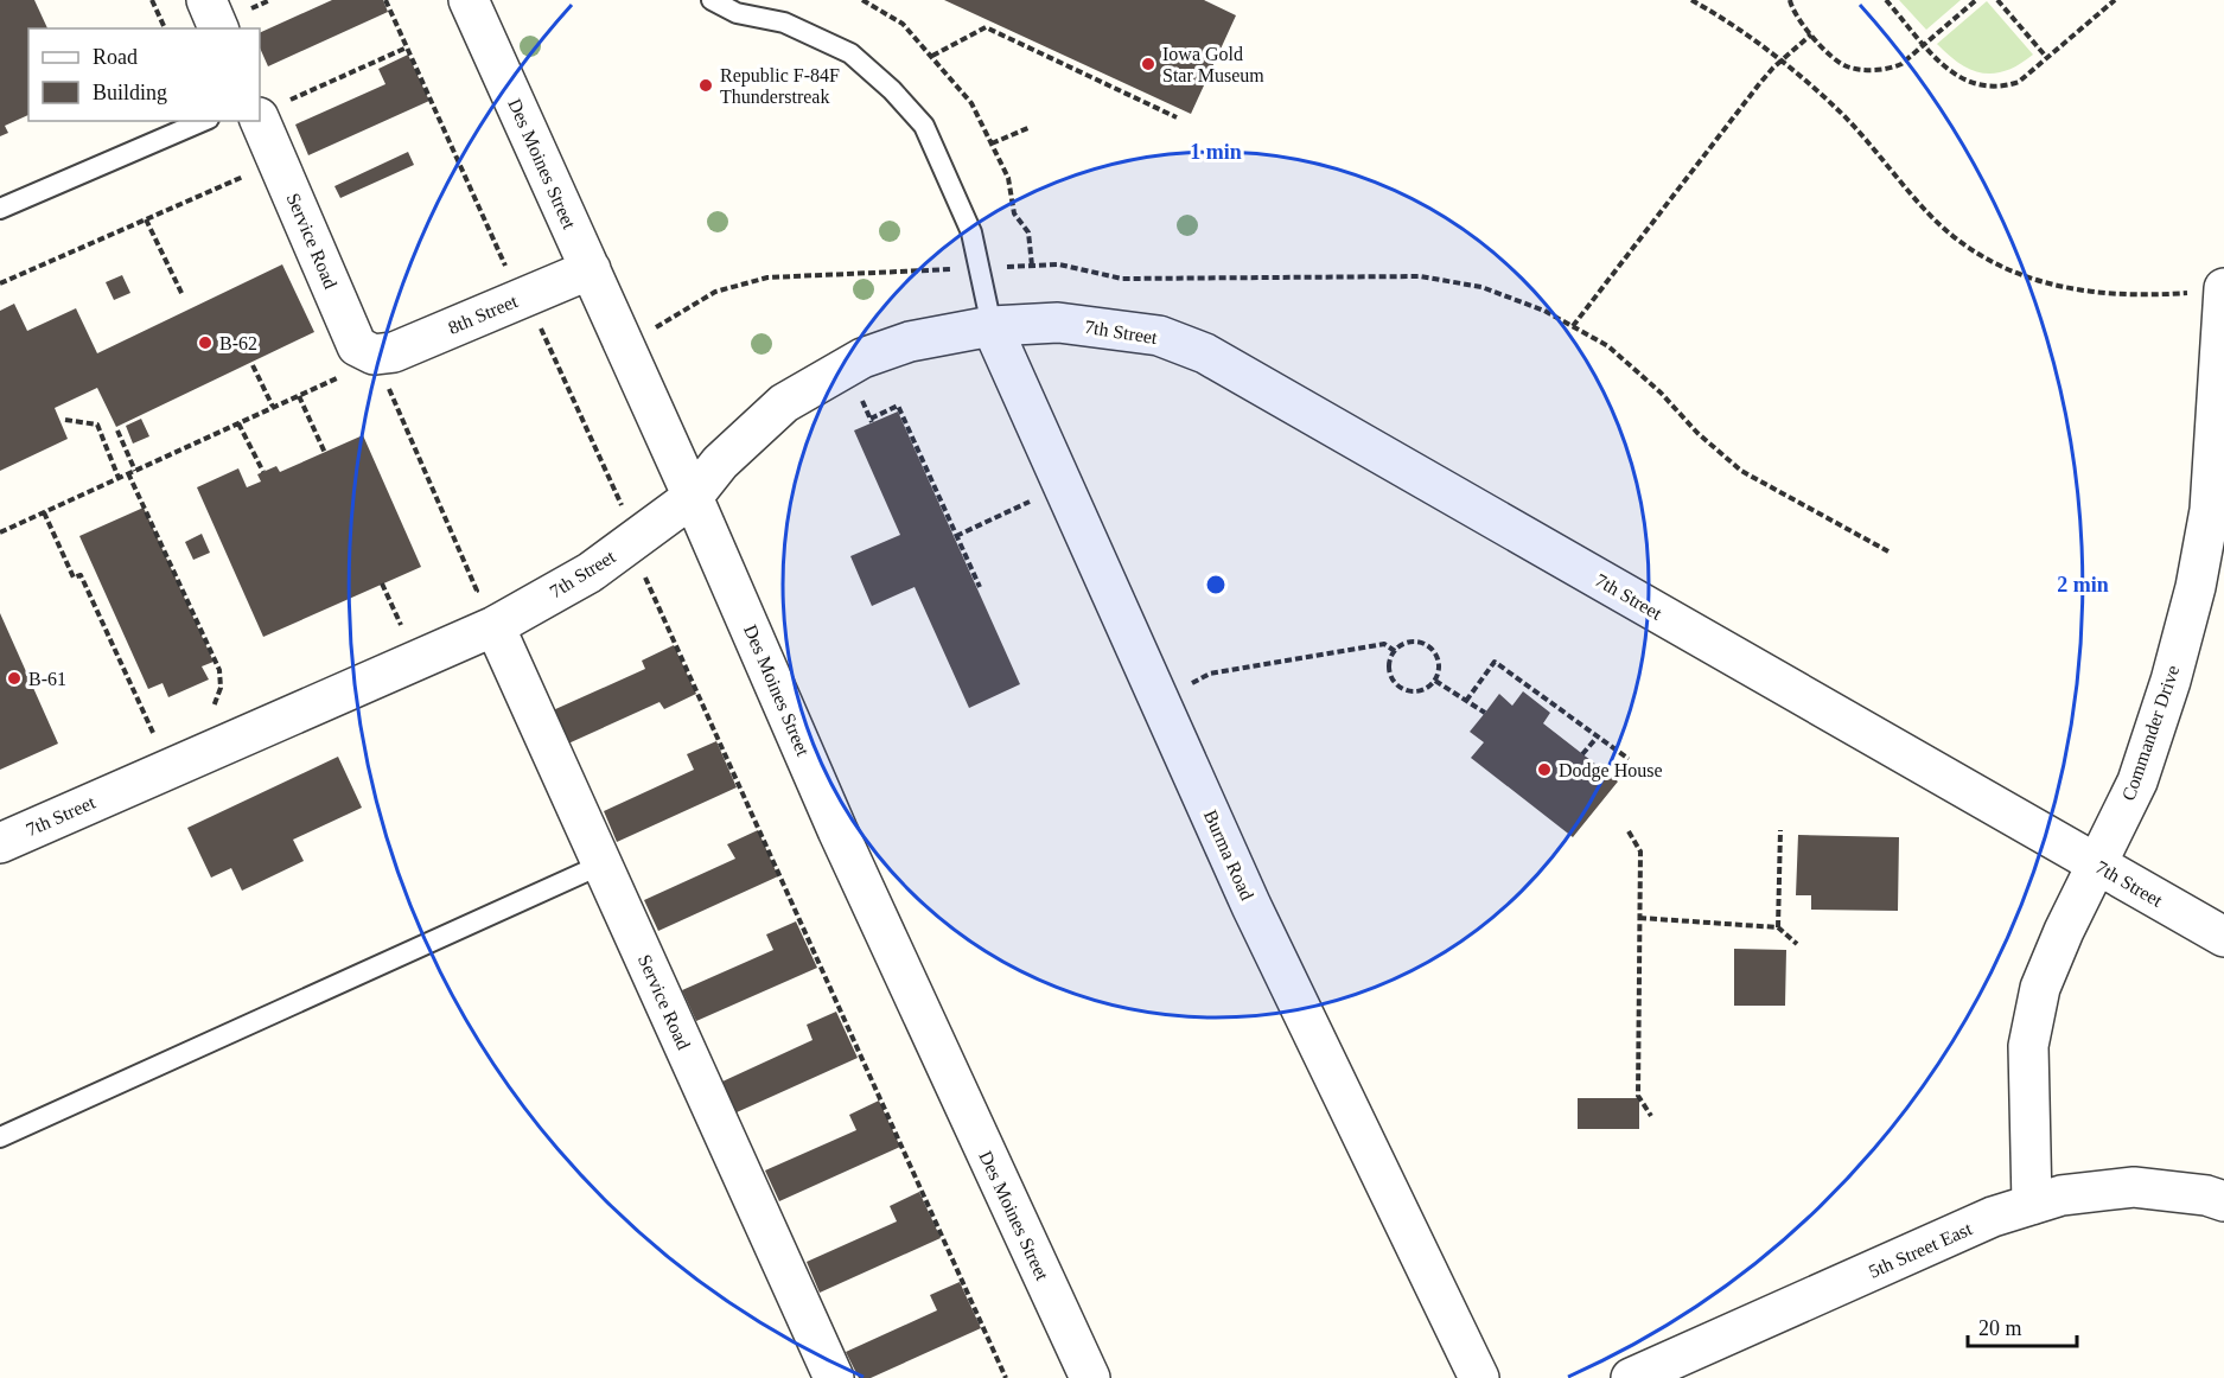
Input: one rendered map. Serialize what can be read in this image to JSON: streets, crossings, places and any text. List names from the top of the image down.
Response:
{
  "streets": {
    "street": [
      "Des Moines Street",
      "Service Road",
      "8th Street",
      "7th Street",
      "Commander Drive",
      "Burma Road",
      "5th Street East"
    ]
  },
  "crossings": [
    ["Des Moines Street", "8th Street"],
    ["Des Moines Street", "7th Street"],
    ["Service Road", "8th Street"],
    ["Service Road", "7th Street"],
    ["7th Street", "Commander Drive"],
    ["7th Street", "Burma Road"],
    ["Commander Drive", "5th Street East"]
  ],
  "places": [
    "Iowa Gold Star Museum",
    "Republic F-84F Thunderstreak",
    "B-62",
    "B-61",
    "Dodge House"
  ],
  "legend": ["Road", "Building"],
  "scale_bar": "20 m",
  "rings": ["1 min", "2 min"]
}
